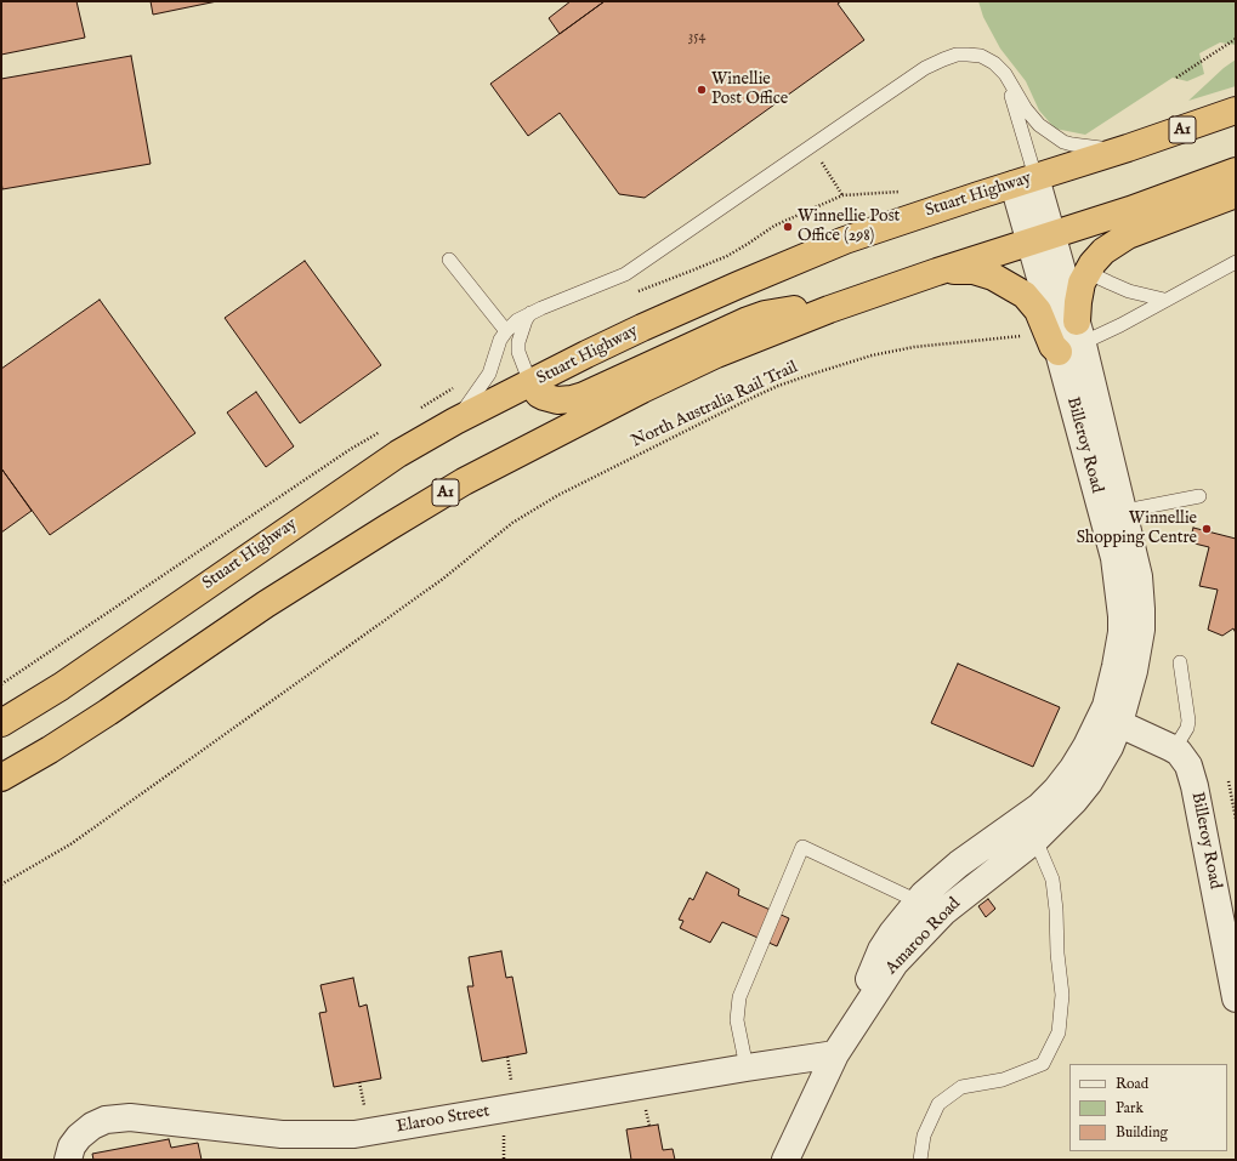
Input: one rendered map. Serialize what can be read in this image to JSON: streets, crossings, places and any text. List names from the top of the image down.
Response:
{
  "streets": {
    "highway": ["A1", "Stuart Highway"],
    "street": ["Billeroy Road", "Amaroo Road", "Elaroo Street"],
    "path": ["North Australia Rail Trail"]
  },
  "crossings": [
    ["A1", "Billeroy Road"],
    ["North Australia Rail Trail", "Billeroy Road"],
    ["Billeroy Road", "Amaroo Road"],
    ["Amaroo Road", "Elaroo Street"]
  ],
  "places": ["Winellie Post Office", "Winnellie Post Office (298)", "Winnellie Shopping Centre"],
  "house_numbers": ["354"],
  "legend": ["Road", "Park", "Building"]
}
